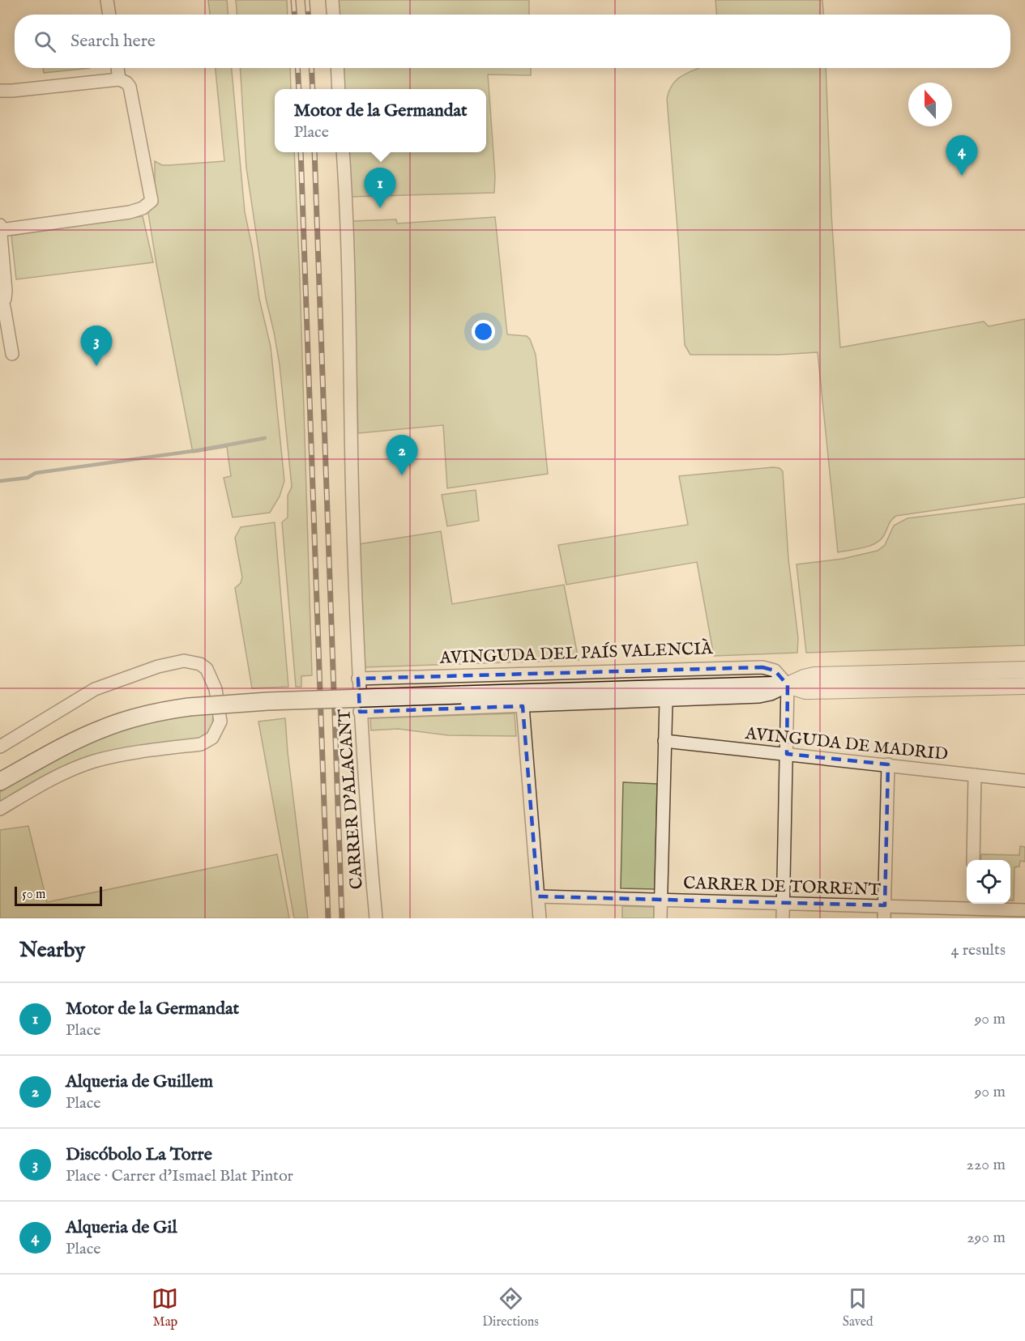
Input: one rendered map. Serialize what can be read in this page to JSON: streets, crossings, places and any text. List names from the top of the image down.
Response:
{
  "streets": {
    "street": [
      "AVINGUDA DEL PAÍS VALENCIÀ",
      "AVINGUDA DE MADRID",
      "CARRER D'ALACANT",
      "CARRER DE TORRENT"
    ]
  },
  "crossings": [
    ["AVINGUDA DEL PAÍS VALENCIÀ", "CARRER D'ALACANT"]
  ],
  "scale_bar": "50 m",
  "north": "top",
  "page": {
    "search": "Search here",
    "popup": ["Motor de la Germandat", "Place"],
    "pins": [
      "4",
      "1",
      "3",
      "2"
    ],
    "scale": "50 m",
    "heading": ["Nearby", "4 results"],
    "list": [
      {
        "mark": "1",
        "name": "Motor de la Germandat",
        "note": "Place",
        "value": "90 m"
      },
      {
        "mark": "2",
        "name": "Alqueria de Guillem",
        "note": "Place",
        "value": "90 m"
      },
      {
        "mark": "3",
        "name": "Discóbolo La Torre",
        "note": "Place · Carrer d'Ismael Blat Pintor",
        "value": "220 m"
      },
      {
        "mark": "4",
        "name": "Alqueria de Gil",
        "note": "Place",
        "value": "290 m"
      }
    ],
    "nav": ["Map", "Directions", "Saved"]
  }
}
